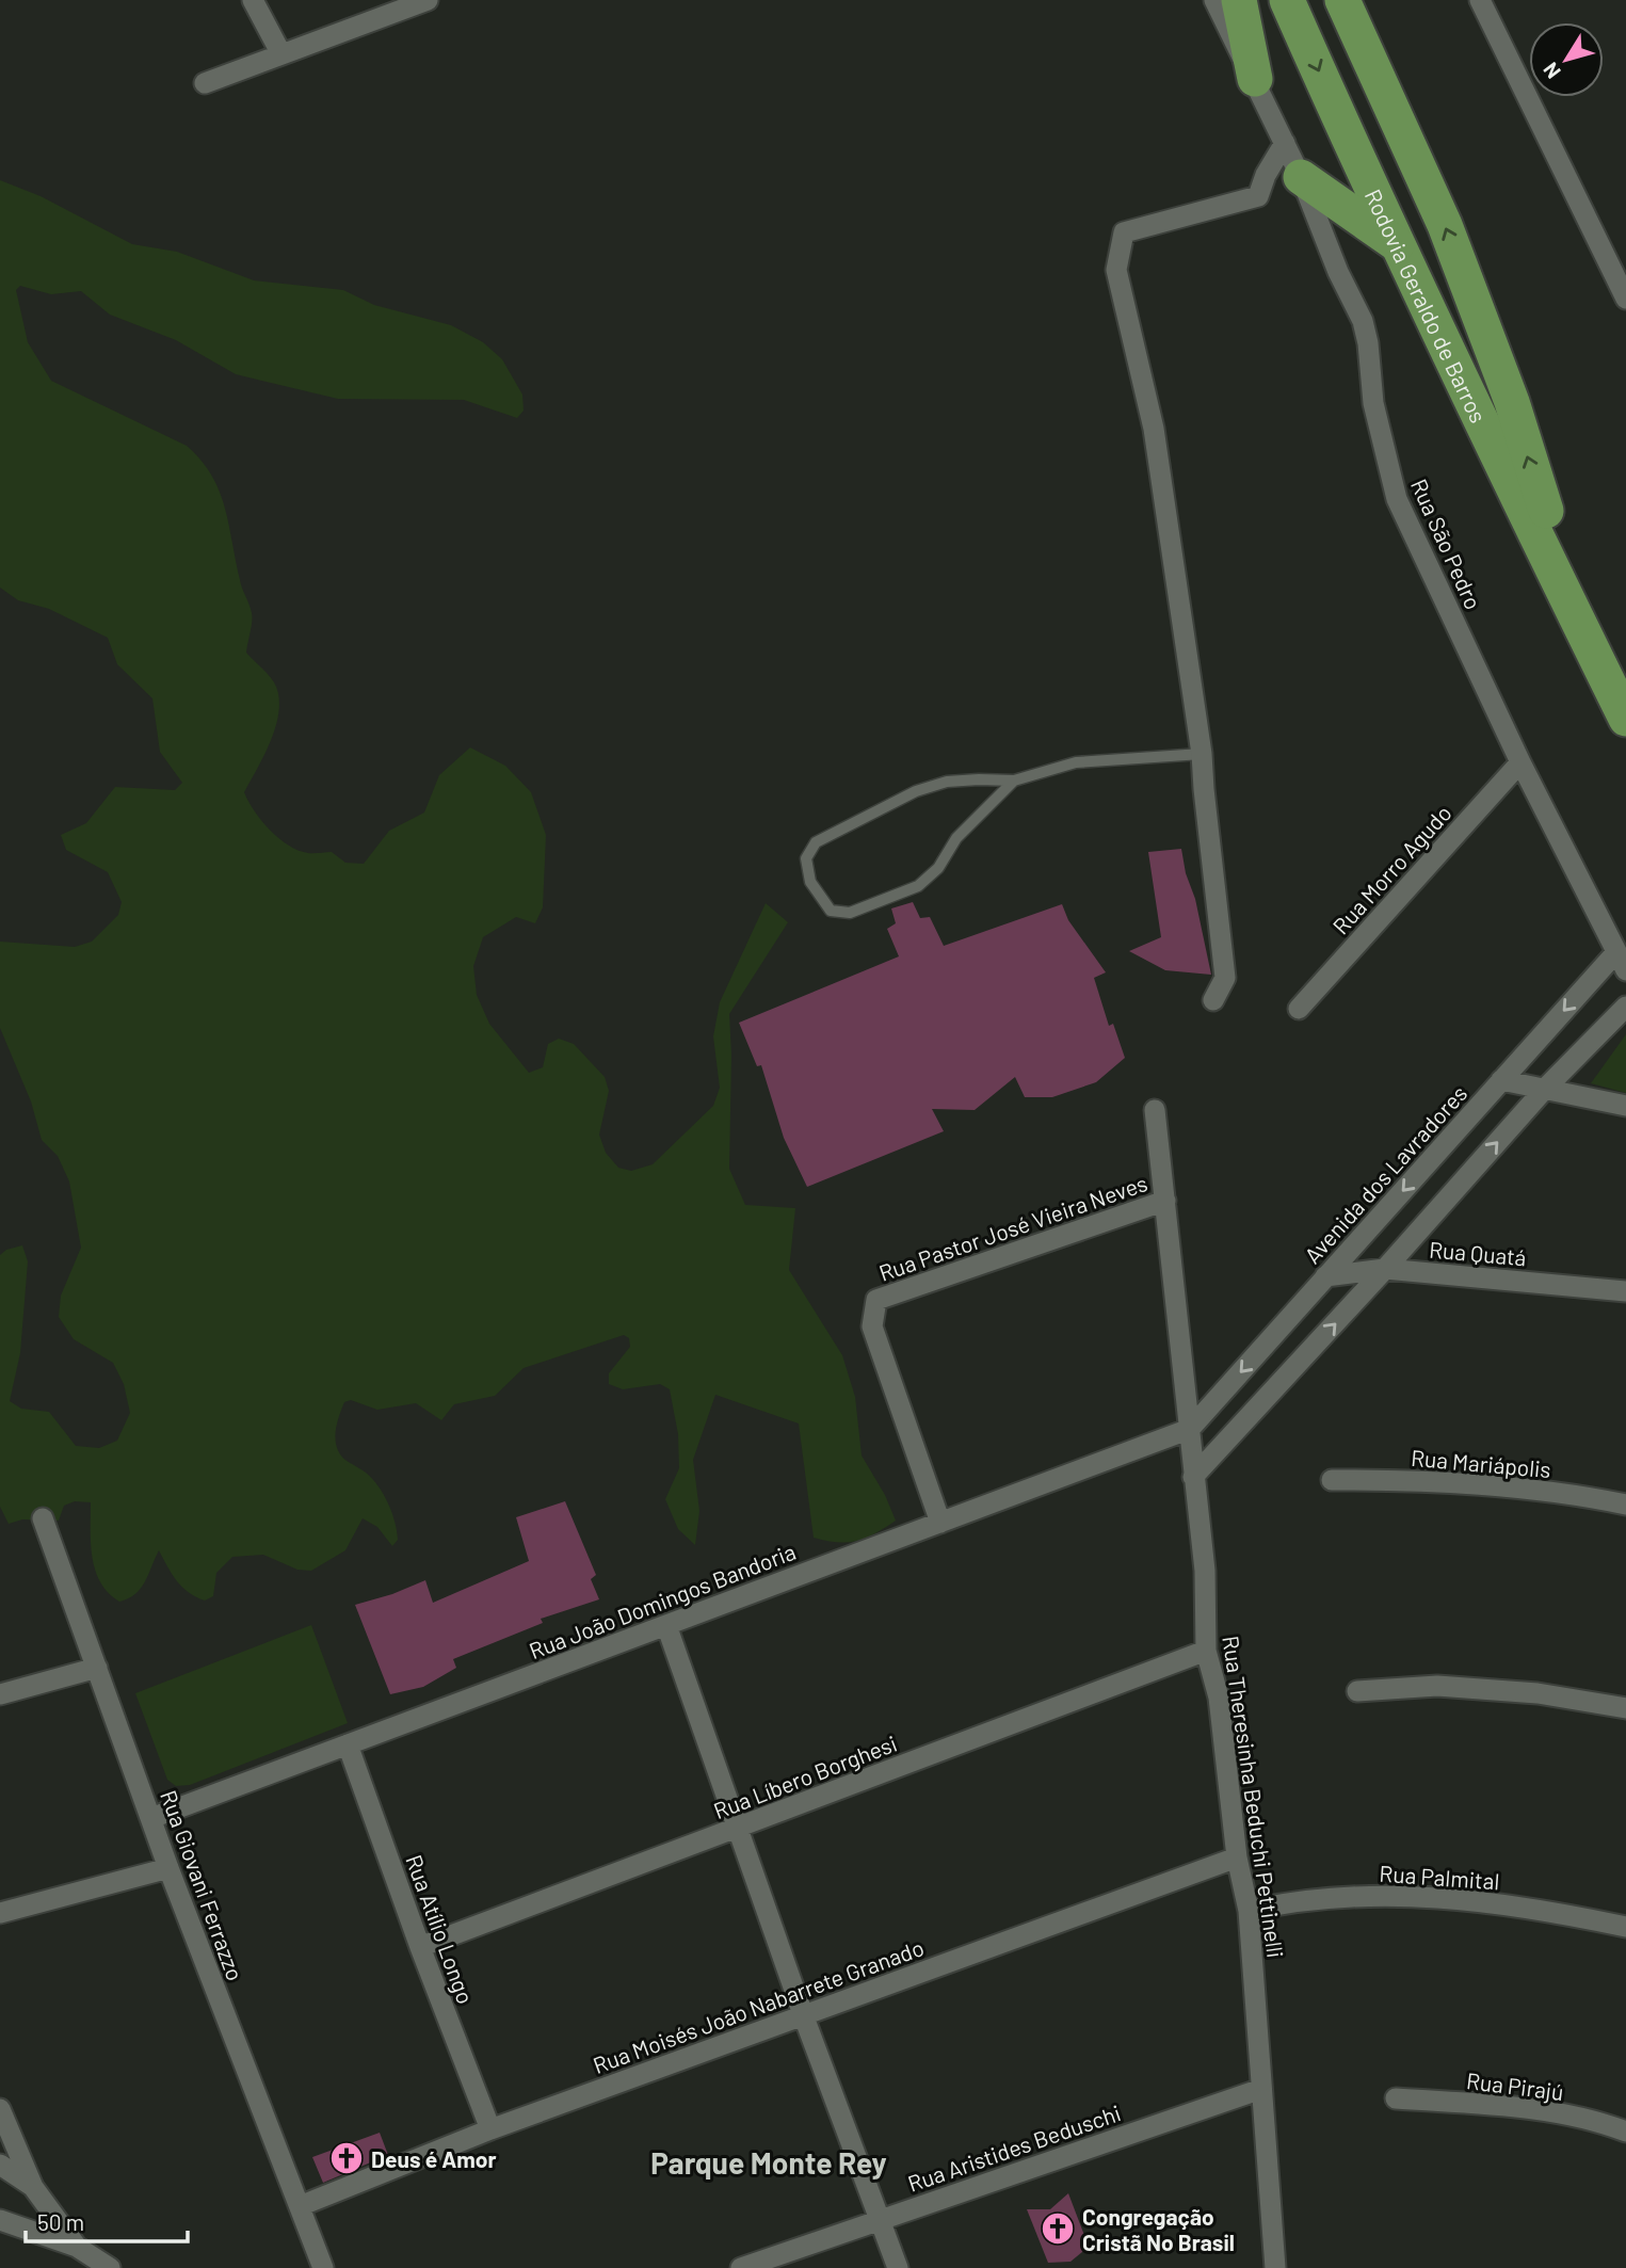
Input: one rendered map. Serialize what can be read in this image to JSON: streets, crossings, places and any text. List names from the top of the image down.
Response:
{
  "streets": {
    "highway": ["Rodovia Geraldo de Barros"],
    "street": [
      "Rua São Pedro",
      "Rua Morro Agudo",
      "Avenida dos Lavradores",
      "Rua Pastor José Vieira Neves",
      "Rua Quatá",
      "Rua Mariápolis",
      "Rua João Domingos Bandoria",
      "Rua Líbero Borghesi",
      "Rua Theresinha Beduchi Pettinelli",
      "Rua Palmital",
      "Rua Giovani Ferrazzo",
      "Rua Atílio Longo",
      "Rua Moisés João Nabarrete Granado",
      "Rua Pirajú",
      "Rua Aristides Beduschi"
    ]
  },
  "crossings": [
    ["Rua São Pedro", "Rua Morro Agudo"],
    ["Rua São Pedro", "Avenida dos Lavradores"],
    ["Avenida dos Lavradores", "Rua Quatá"],
    ["Avenida dos Lavradores", "Rua João Domingos Bandoria"],
    ["Avenida dos Lavradores", "Rua Theresinha Beduchi Pettinelli"],
    ["Rua Pastor José Vieira Neves", "Rua João Domingos Bandoria"],
    ["Rua Pastor José Vieira Neves", "Rua Theresinha Beduchi Pettinelli"],
    ["Rua João Domingos Bandoria", "Rua Theresinha Beduchi Pettinelli"],
    ["Rua João Domingos Bandoria", "Rua Giovani Ferrazzo"],
    ["Rua João Domingos Bandoria", "Rua Atílio Longo"],
    ["Rua Líbero Borghesi", "Rua Theresinha Beduchi Pettinelli"],
    ["Rua Líbero Borghesi", "Rua Atílio Longo"],
    ["Rua Theresinha Beduchi Pettinelli", "Rua Palmital"],
    ["Rua Theresinha Beduchi Pettinelli", "Rua Moisés João Nabarrete Granado"],
    ["Rua Theresinha Beduchi Pettinelli", "Rua Aristides Beduschi"],
    ["Rua Giovani Ferrazzo", "Rua Moisés João Nabarrete Granado"],
    ["Rua Atílio Longo", "Rua Moisés João Nabarrete Granado"]
  ],
  "districts": ["Parque Monte Rey"],
  "places": {
    "church": ["Deus é Amor", "Congregação Cristã No Brasil"]
  },
  "scale_bar": "50 m",
  "north": "bottom left"
}
